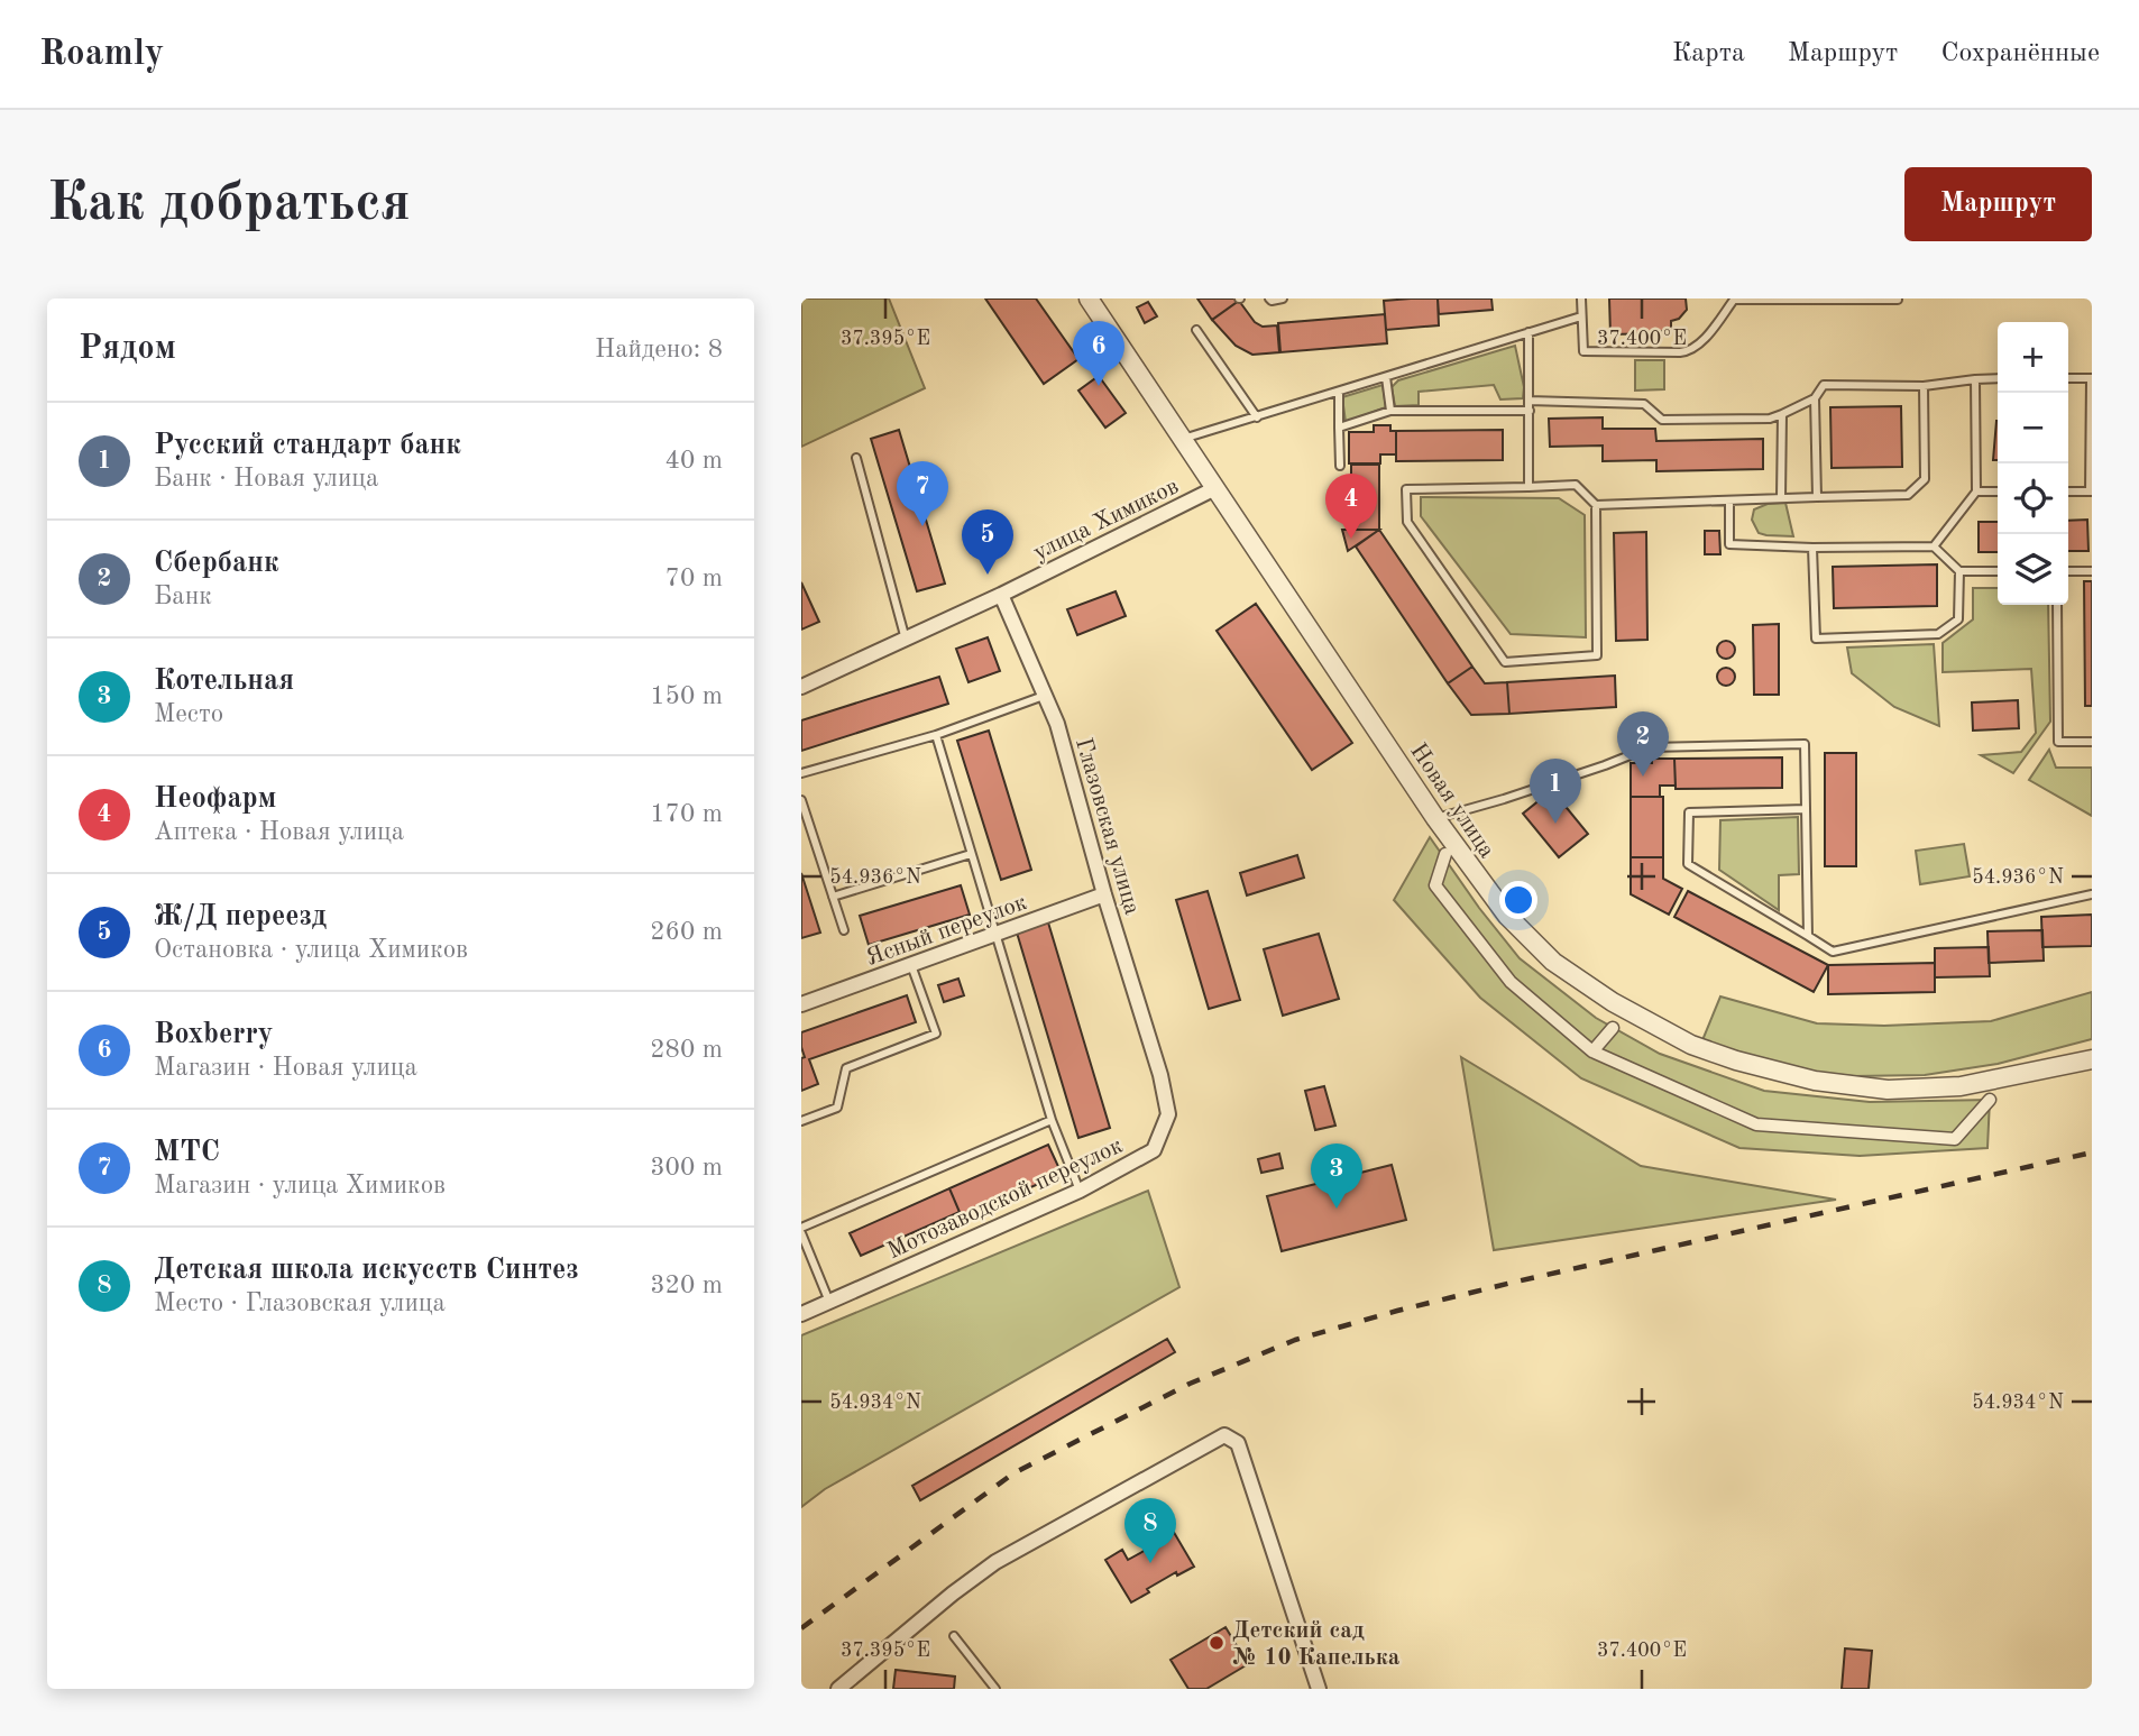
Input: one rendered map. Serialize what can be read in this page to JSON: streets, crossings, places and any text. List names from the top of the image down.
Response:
{
  "streets": {
    "street": [
      "улица Химиков",
      "Новая улица",
      "Глазовская улица",
      "Ясный переулок",
      "Мотозаводской переулок"
    ]
  },
  "crossings": [
    ["улица Химиков", "Новая улица"],
    ["улица Химиков", "Глазовская улица"],
    ["Глазовская улица", "Ясный переулок"],
    ["Глазовская улица", "Мотозаводской переулок"]
  ],
  "places": ["Детский сад № 10 Капелька"],
  "page": {
    "header": "Roamly",
    "nav": ["Карта", "Маршрут", "Сохранённые"],
    "buttons": "Маршрут",
    "title": "Как добраться",
    "heading": ["Рядом", "Найдено: 8"],
    "pins": [
      "6",
      "7",
      "4",
      "5",
      "2",
      "1",
      "3",
      "8"
    ],
    "map_buttons": ["+", "−"],
    "list": [
      {
        "mark": "1",
        "name": "Русский стандарт банк",
        "note": "Банк · Новая улица",
        "value": "40 m"
      },
      {
        "mark": "2",
        "name": "Сбербанк",
        "note": "Банк",
        "value": "70 m"
      },
      {
        "mark": "3",
        "name": "Котельная",
        "note": "Место",
        "value": "150 m"
      },
      {
        "mark": "4",
        "name": "Неофарм",
        "note": "Аптека · Новая улица",
        "value": "170 m"
      },
      {
        "mark": "5",
        "name": "Ж/Д переезд",
        "note": "Остановка · улица Химиков",
        "value": "260 m"
      },
      {
        "mark": "6",
        "name": "Boxberry",
        "note": "Магазин · Новая улица",
        "value": "280 m"
      },
      {
        "mark": "7",
        "name": "МТС",
        "note": "Магазин · улица Химиков",
        "value": "300 m"
      },
      {
        "mark": "8",
        "name": "Детская школа искусств Синтез",
        "note": "Место · Глазовская улица",
        "value": "320 m"
      }
    ]
  },
  "coordinates": [
    "37.395°E",
    "37.400°E",
    "54.936°N",
    "54.934°N"
  ]
}
